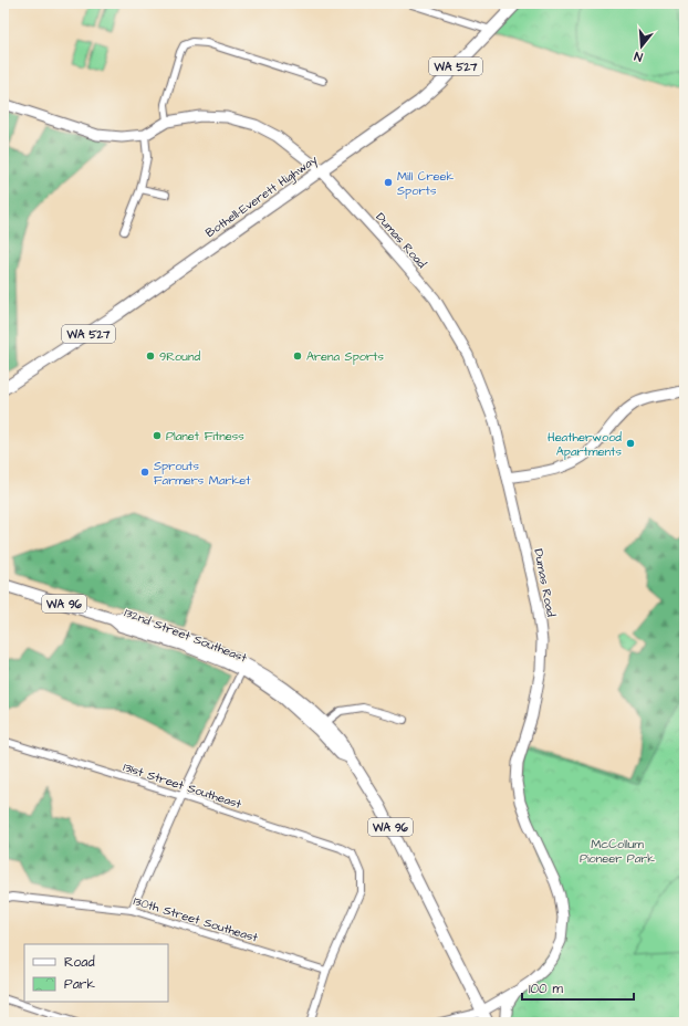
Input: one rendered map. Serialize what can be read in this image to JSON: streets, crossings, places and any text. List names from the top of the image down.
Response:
{
  "streets": {
    "main road": [
      "WA 527",
      "Bothell-Everett Highway",
      "WA 96",
      "132nd Street Southeast"
    ],
    "street": ["Dumas Road", "131st Street Southeast", "130th Street Southeast"]
  },
  "crossings": [
    ["Bothell-Everett Highway", "Dumas Road"],
    ["Dumas Road", "WA 96"],
    ["Dumas Road", "132nd Street Southeast"],
    ["WA 96", "132nd Street Southeast"],
    ["131st Street Southeast", "130th Street Southeast"]
  ],
  "parks": ["McCollum Pioneer Park"],
  "places": [
    "Mill Creek Sports",
    "9Round",
    "Arena Sports",
    "Planet Fitness",
    "Heatherwood Apartments",
    "Sprouts Farmers Market"
  ],
  "legend": ["Road", "Park"],
  "scale_bar": "100 m",
  "north": "bottom"
}
